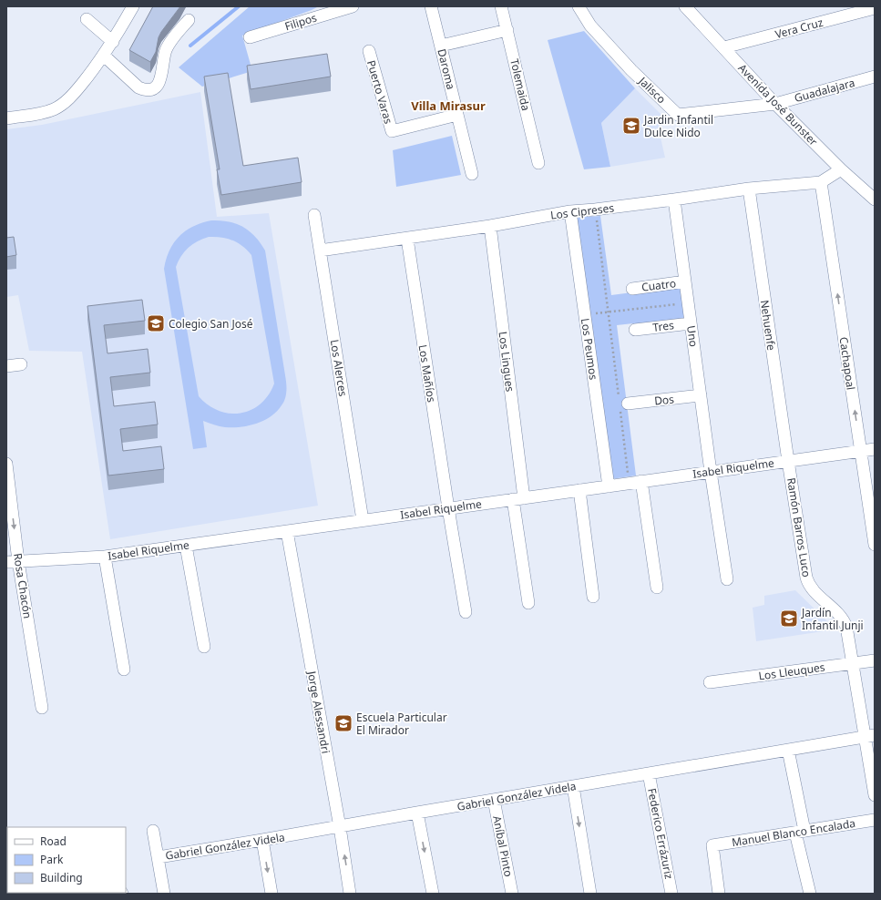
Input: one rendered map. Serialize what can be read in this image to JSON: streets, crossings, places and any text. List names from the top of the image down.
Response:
{
  "streets": {
    "street": [
      "Filipos",
      "Vera Cruz",
      "Daroma",
      "Tolemaida",
      "Jalisco",
      "Guadalajara",
      "Puerto Varas",
      "Avenida José Bunster",
      "Los Cipreses",
      "Cuatro",
      "Nehuenfe",
      "Tres",
      "Uno",
      "Los Peumos",
      "Los Lingues",
      "Cachapoal",
      "Los Alerces",
      "Los Mañíos",
      "Dos",
      "Isabel Riquelme",
      "Ramón Barros Luco",
      "Rosa Chacón",
      "Los Lleuques",
      "Jorge Alessandri",
      "Gabriel González Videla",
      "Manuel Blanco Encalada",
      "Federico Errázuriz",
      "Aníbal Pinto"
    ]
  },
  "crossings": [
    ["Vera Cruz", "Avenida José Bunster"],
    ["Daroma", "Puerto Varas"],
    ["Jalisco", "Guadalajara"],
    ["Jalisco", "Avenida José Bunster"],
    ["Guadalajara", "Avenida José Bunster"],
    ["Avenida José Bunster", "Los Cipreses"],
    ["Los Cipreses", "Nehuenfe"],
    ["Los Cipreses", "Uno"],
    ["Los Cipreses", "Los Peumos"],
    ["Los Cipreses", "Los Lingues"],
    ["Los Cipreses", "Cachapoal"],
    ["Los Cipreses", "Los Alerces"],
    ["Los Cipreses", "Los Mañíos"],
    ["Cuatro", "Uno"],
    ["Nehuenfe", "Isabel Riquelme"],
    ["Nehuenfe", "Ramón Barros Luco"],
    ["Tres", "Uno"],
    ["Uno", "Dos"],
    ["Uno", "Isabel Riquelme"],
    ["Los Peumos", "Isabel Riquelme"],
    ["Los Lingues", "Isabel Riquelme"],
    ["Cachapoal", "Isabel Riquelme"],
    ["Los Alerces", "Isabel Riquelme"],
    ["Los Mañíos", "Isabel Riquelme"],
    ["Isabel Riquelme", "Ramón Barros Luco"],
    ["Isabel Riquelme", "Rosa Chacón"],
    ["Isabel Riquelme", "Jorge Alessandri"],
    ["Ramón Barros Luco", "Los Lleuques"],
    ["Ramón Barros Luco", "Gabriel González Videla"],
    ["Jorge Alessandri", "Gabriel González Videla"],
    ["Gabriel González Videla", "Federico Errázuriz"],
    ["Gabriel González Videla", "Aníbal Pinto"]
  ],
  "one_way": ["Cachapoal", "Rosa Chacón"],
  "districts": ["Villa Mirasur"],
  "places": {
    "school or university": [
      "Jardin Infantil Dulce Nido",
      "Colegio San José",
      "Jardín Infantil Junji",
      "Escuela Particular El Mirador"
    ]
  },
  "legend": ["Road", "Park", "Building"]
}
